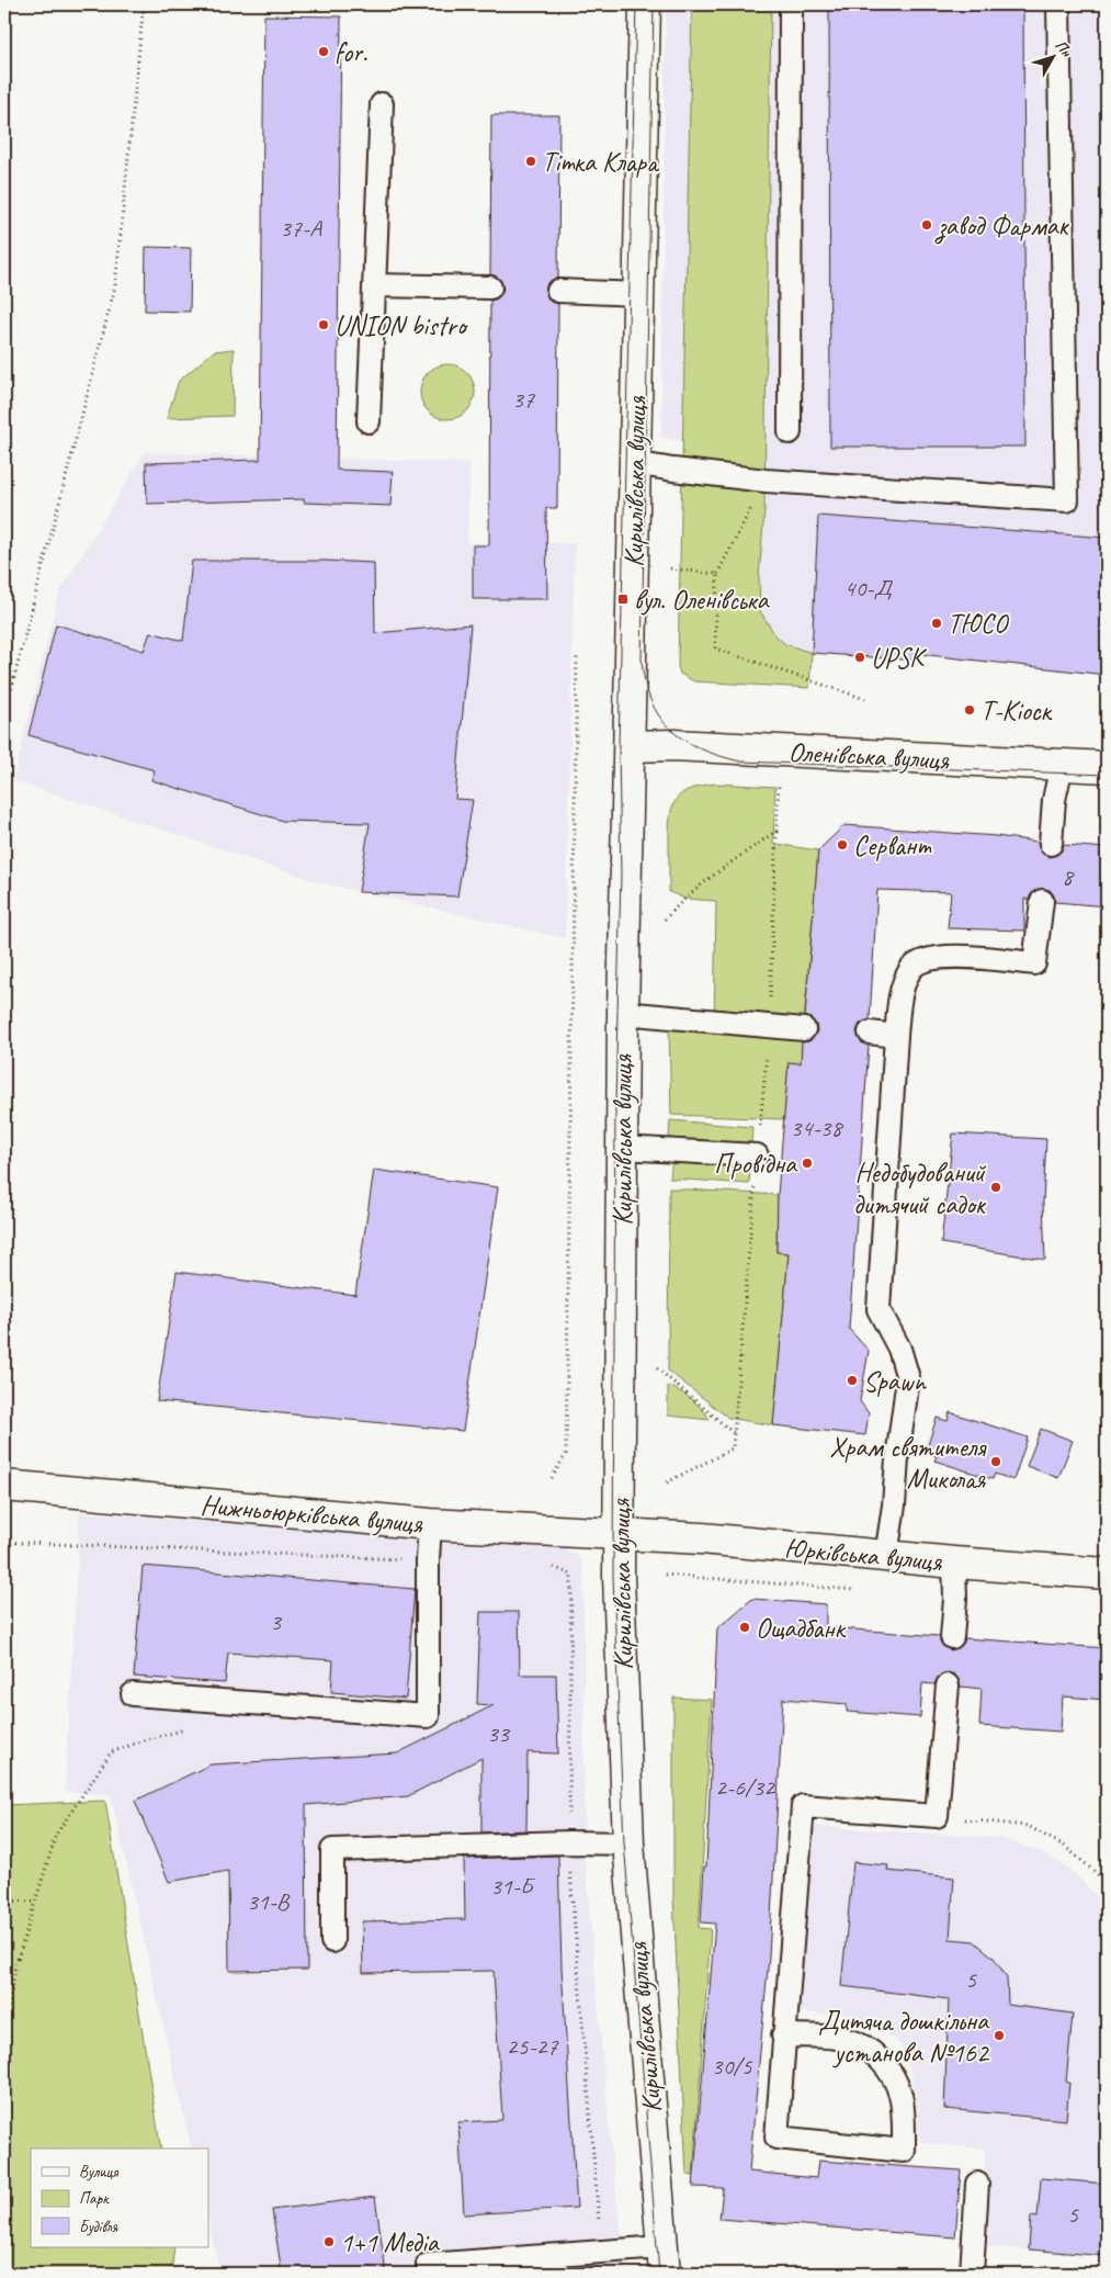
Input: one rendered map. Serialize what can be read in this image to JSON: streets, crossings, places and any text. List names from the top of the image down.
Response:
{
  "streets": {
    "street": [
      "Кирилівська вулиця",
      "Оленівська вулиця",
      "Нижньоюрківська вулиця",
      "Юрківська вулиця"
    ]
  },
  "crossings": [
    ["Кирилівська вулиця", "Оленівська вулиця"],
    ["Кирилівська вулиця", "Нижньоюрківська вулиця"],
    ["Кирилівська вулиця", "Юрківська вулиця"],
    ["Нижньоюрківська вулиця", "Юрківська вулиця"]
  ],
  "places": {
    "other": [
      "for.",
      "Тітка Клара",
      "завод Фармак",
      "UNION bistro",
      "ТЮСО",
      "UPSK",
      "Т-Кіоск",
      "Сервант",
      "Провідна",
      "Недобудований дитячий садок",
      "Spawn",
      "Храм святителя Миколая",
      "Ощадбанк",
      "Дитяча дошкільна установа №162",
      "1+1 Медіа"
    ],
    "transit": ["вул. Оленівська"]
  },
  "house_numbers": [
    "37-А",
    "37",
    "40-Д",
    "8",
    "34-38",
    "3",
    "33",
    "2-6/32",
    "31-Б",
    "31-В",
    "5",
    "25-27",
    "30/5",
    "5"
  ],
  "legend": ["Вулиця", "Парк", "Будівля"],
  "north": "top right"
}
